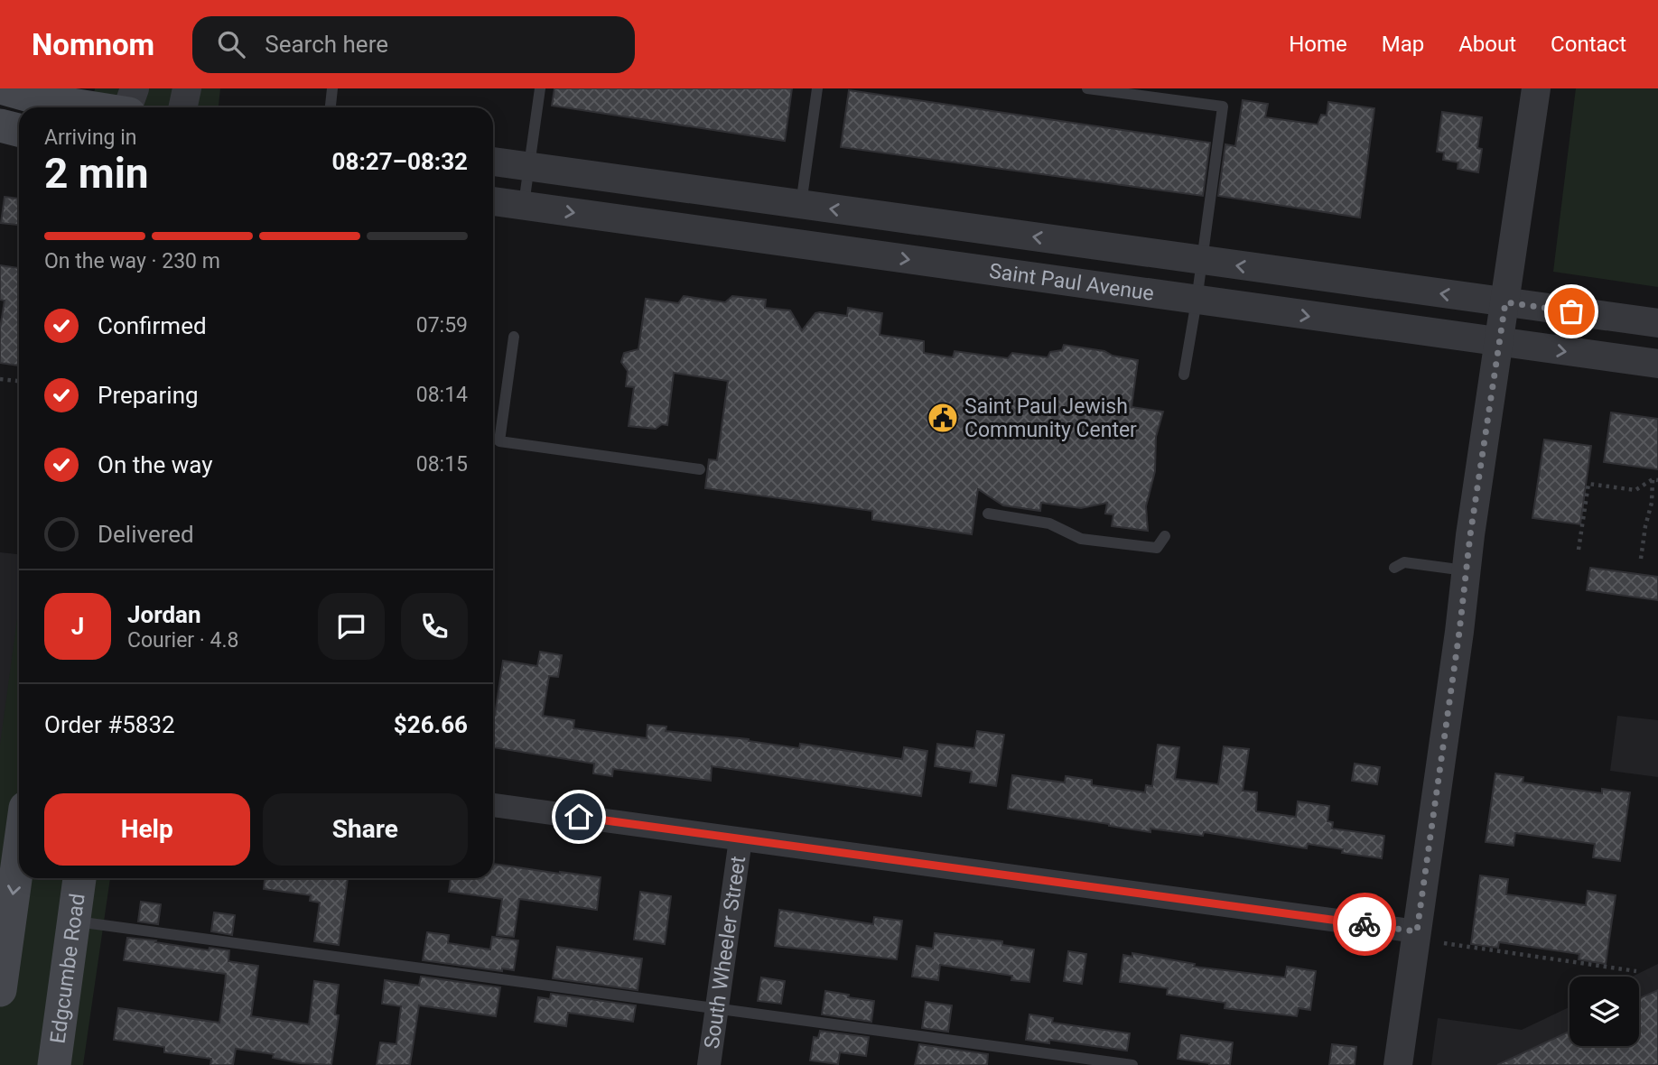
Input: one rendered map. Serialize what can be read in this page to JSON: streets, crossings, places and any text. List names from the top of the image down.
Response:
{
  "streets": {
    "main road": ["Edgcumbe Road"],
    "street": ["Saint Paul Avenue", "South Wheeler Street"]
  },
  "places": {
    "public building": ["Saint Paul Jewish Community Center"]
  },
  "page": {
    "header": "Nomnom",
    "search": "Search here",
    "nav": [
      "Home",
      "Map",
      "About",
      "Contact"
    ],
    "heading": ["2 min", "Arriving in", "08:27–08:32"],
    "panel": [
      "Jordan",
      "Courier · 4.8",
      "Order #5832",
      "$26.66"
    ],
    "bar": "On the way · 230 m",
    "list": [
      ["Confirmed", "07:59"],
      ["Preparing", "08:14"],
      ["On the way", "08:15"],
      "Delivered"
    ],
    "round": "J",
    "buttons": ["Help", "Share"]
  }
}
